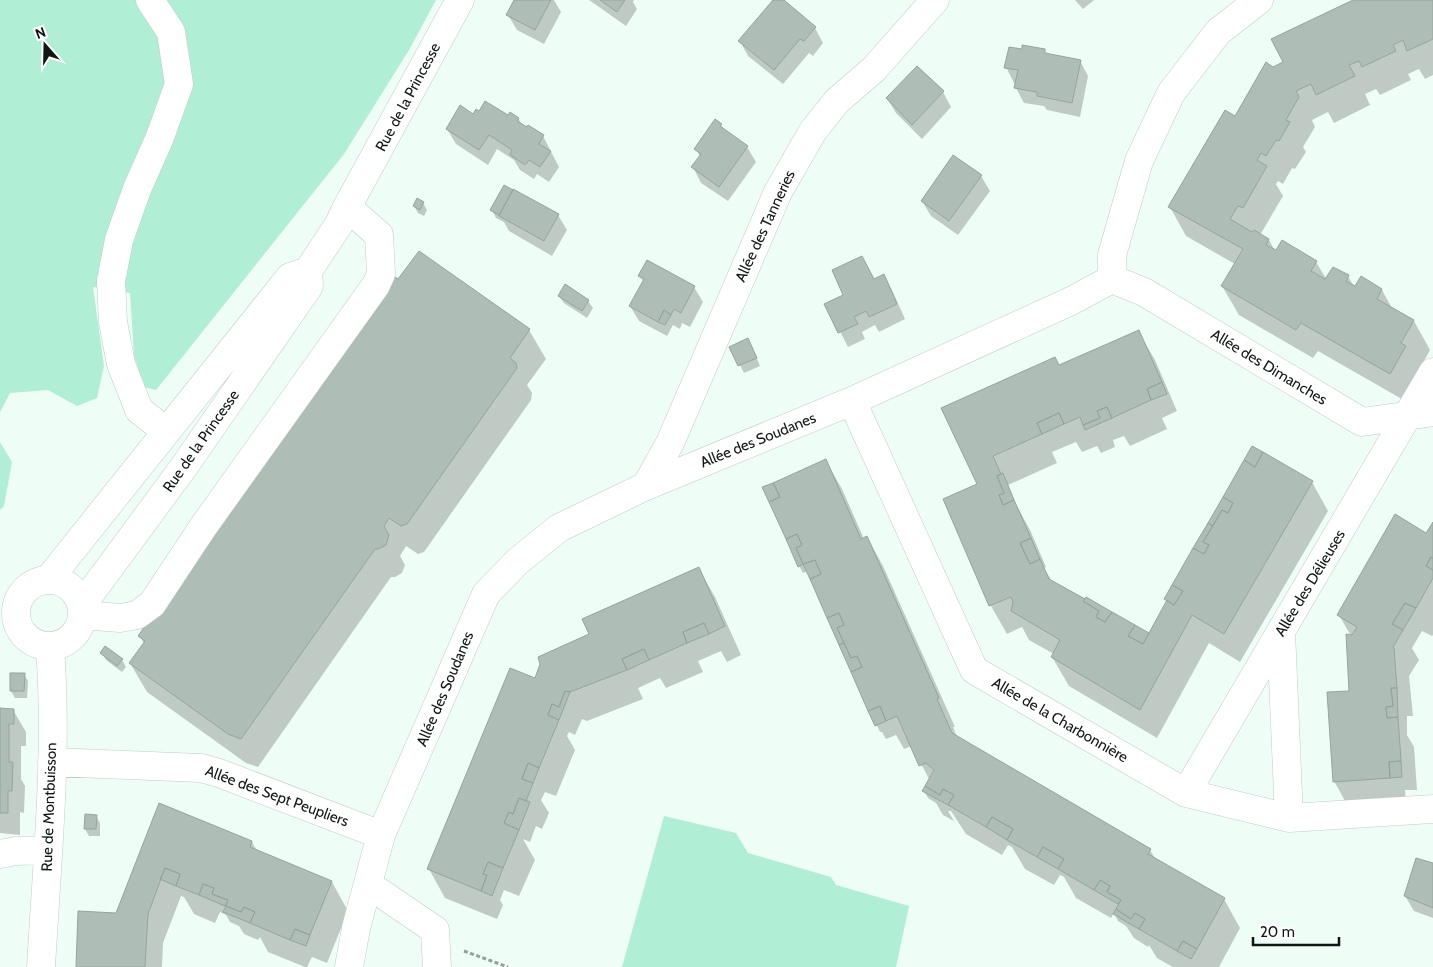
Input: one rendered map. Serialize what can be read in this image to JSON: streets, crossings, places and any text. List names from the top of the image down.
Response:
{
  "streets": {
    "street": [
      "Rue de la Princesse",
      "Allée des Tanneries",
      "Allée des Dimanches",
      "Allée des Soudanes",
      "Allée des Délieuses",
      "Allée de la Charbonnière",
      "Allée des Sept Peupliers",
      "Rue de Montbuisson"
    ]
  },
  "crossings": [
    ["Rue de la Princesse", "Rue de Montbuisson"],
    ["Allée des Tanneries", "Allée des Soudanes"],
    ["Allée des Dimanches", "Allée des Soudanes"],
    ["Allée des Dimanches", "Allée des Délieuses"],
    ["Allée des Soudanes", "Allée de la Charbonnière"],
    ["Allée des Soudanes", "Allée des Sept Peupliers"],
    ["Allée des Délieuses", "Allée de la Charbonnière"],
    ["Allée des Sept Peupliers", "Rue de Montbuisson"]
  ],
  "scale_bar": "20 m",
  "north": "top"
}
